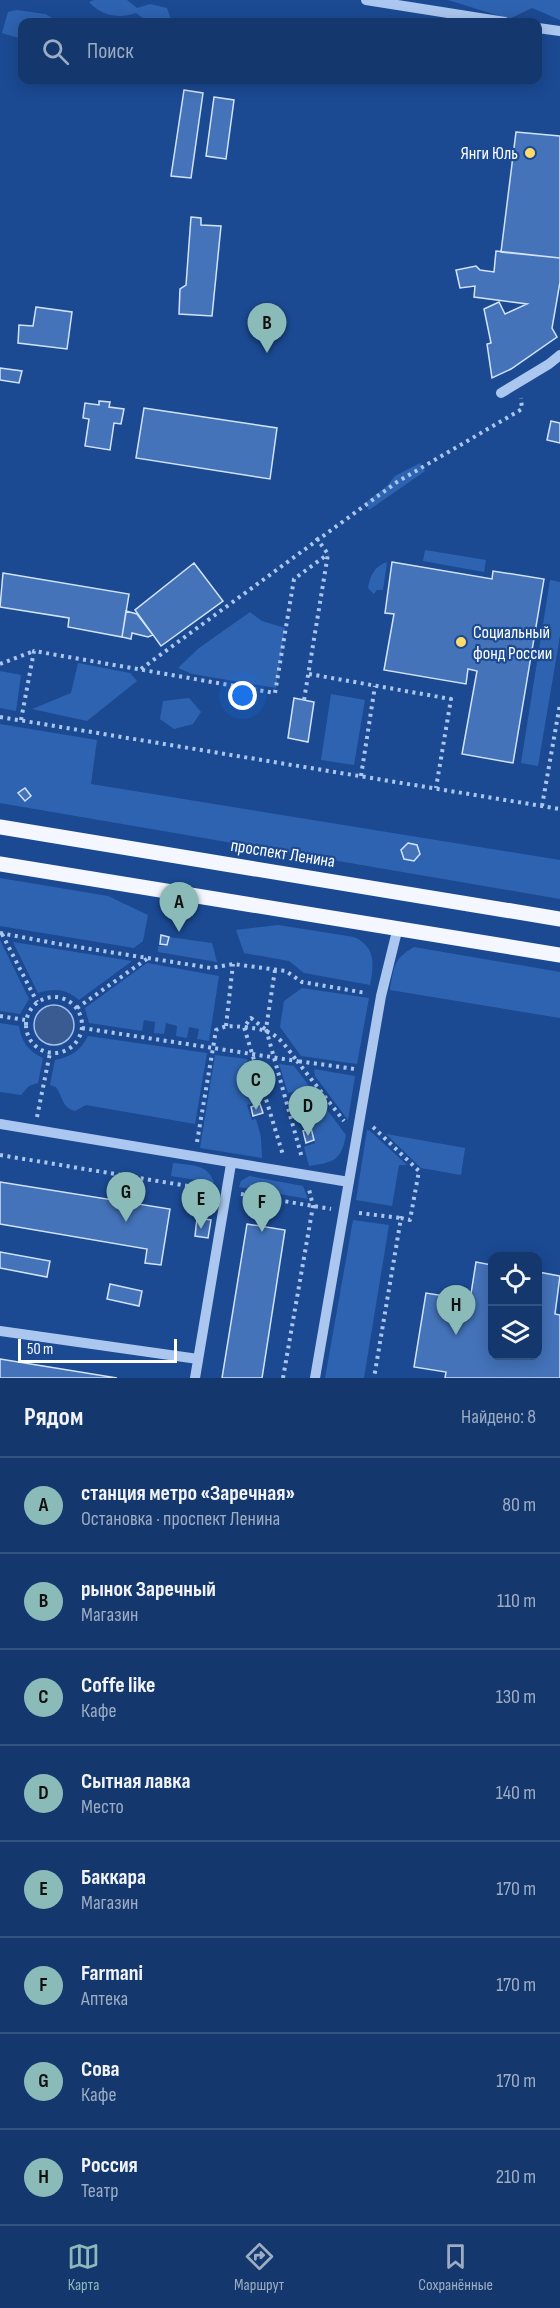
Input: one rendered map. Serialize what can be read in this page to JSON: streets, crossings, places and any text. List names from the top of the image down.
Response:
{
  "streets": {
    "main road": ["проспект Ленина"]
  },
  "places": ["Янги Юль", "Социальный фонд России"],
  "scale_bar": "50 m",
  "page": {
    "search": "Поиск",
    "pins": [
      "B",
      "A",
      "C",
      "D",
      "G",
      "E",
      "F",
      "H"
    ],
    "scale": "50 m",
    "heading": ["Рядом", "Найдено: 8"],
    "list": [
      {
        "mark": "A",
        "name": "станция метро «Заречная»",
        "note": "Остановка · проспект Ленина",
        "value": "80 m"
      },
      {
        "mark": "B",
        "name": "рынок Заречный",
        "note": "Магазин",
        "value": "110 m"
      },
      {
        "mark": "C",
        "name": "Coffe like",
        "note": "Кафе",
        "value": "130 m"
      },
      {
        "mark": "D",
        "name": "Сытная лавка",
        "note": "Место",
        "value": "140 m"
      },
      {
        "mark": "E",
        "name": "Баккара",
        "note": "Магазин",
        "value": "170 m"
      },
      {
        "mark": "F",
        "name": "Farmani",
        "note": "Аптека",
        "value": "170 m"
      },
      {
        "mark": "G",
        "name": "Сова",
        "note": "Кафе",
        "value": "170 m"
      },
      {
        "mark": "H",
        "name": "Россия",
        "note": "Театр",
        "value": "210 m"
      }
    ],
    "nav": ["Карта", "Маршрут", "Сохранённые"]
  }
}
